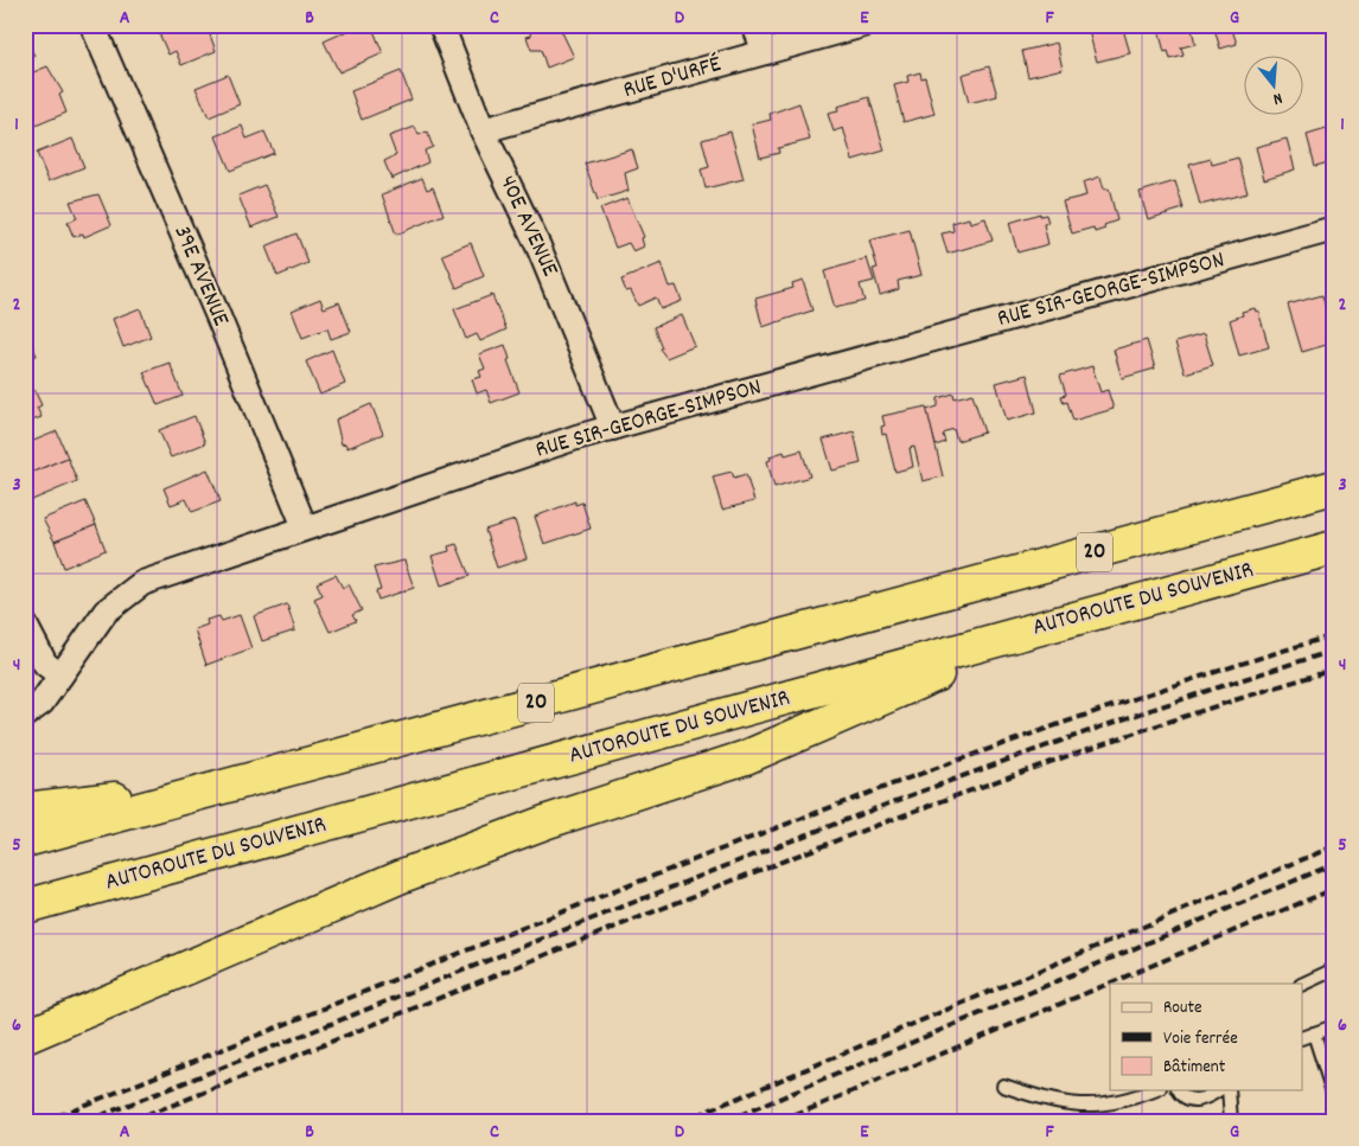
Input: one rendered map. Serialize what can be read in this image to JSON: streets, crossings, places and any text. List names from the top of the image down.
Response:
{
  "streets": {
    "highway": ["20", "AUTOROUTE DU SOUVENIR"],
    "street": [
      "RUE D'URFÉ",
      "40E AVENUE",
      "39E AVENUE",
      "RUE SIR-GEORGE-SIMPSON"
    ]
  },
  "crossings": [
    ["RUE D'URFÉ", "40E AVENUE"],
    ["40E AVENUE", "RUE SIR-GEORGE-SIMPSON"],
    ["39E AVENUE", "RUE SIR-GEORGE-SIMPSON"]
  ],
  "legend": ["Route", "Voie ferrée", "Bâtiment"],
  "north": "bottom",
  "grid": {
    "columns": [
      "A",
      "B",
      "C",
      "D",
      "E",
      "F",
      "G"
    ],
    "rows": [
      "1",
      "2",
      "3",
      "4",
      "5",
      "6"
    ]
  }
}
